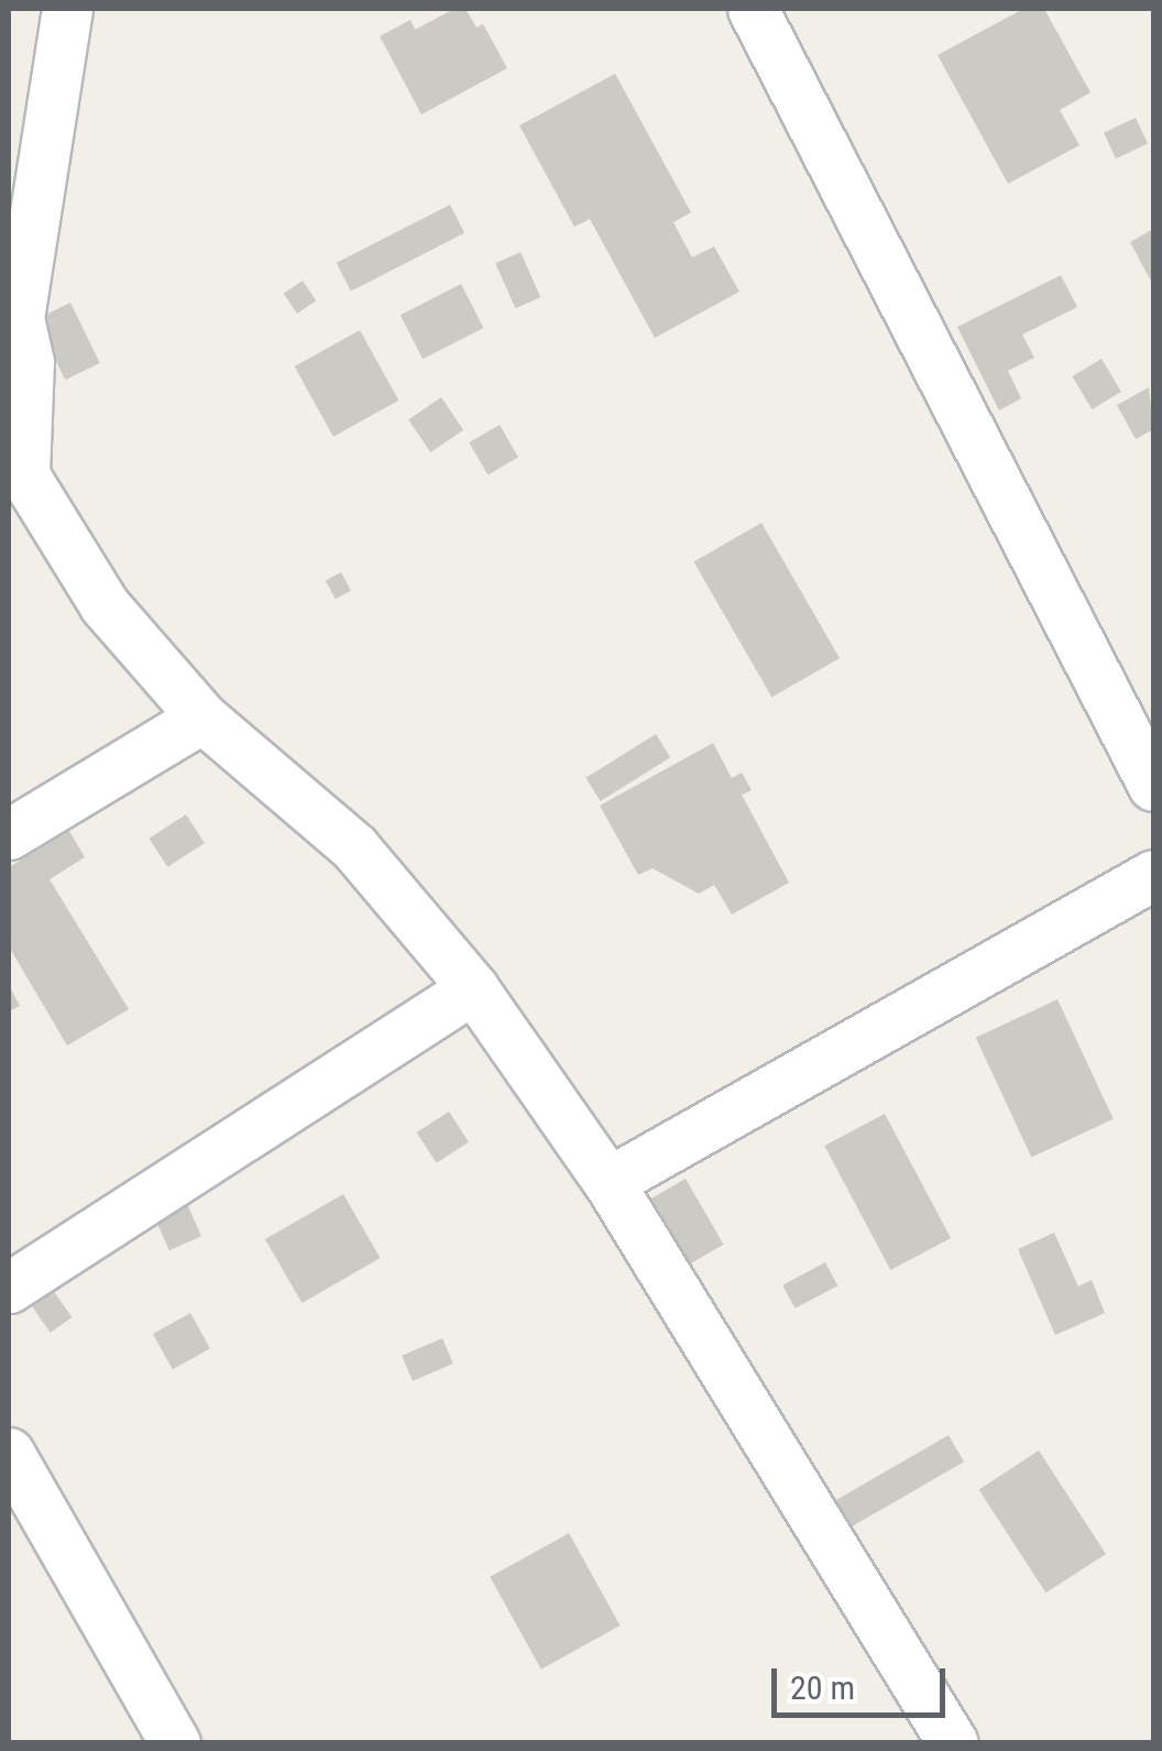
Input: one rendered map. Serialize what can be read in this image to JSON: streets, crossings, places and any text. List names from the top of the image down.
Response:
{
  "scale_bar": "20 m"
}
